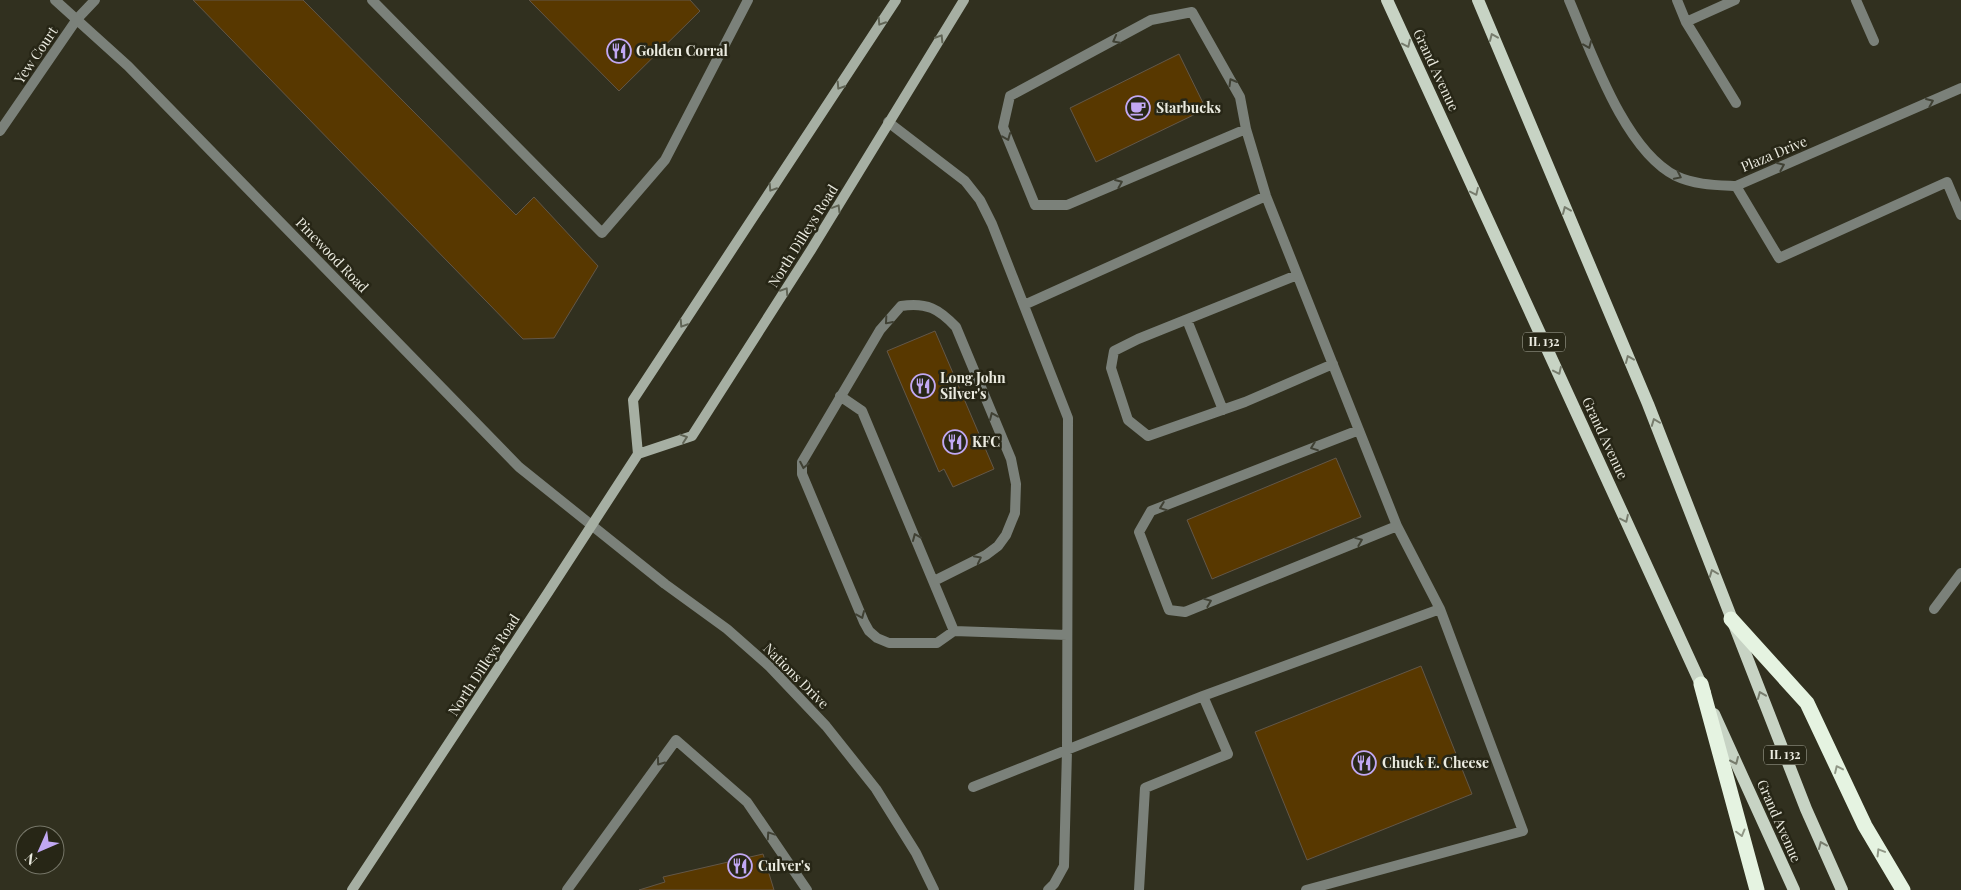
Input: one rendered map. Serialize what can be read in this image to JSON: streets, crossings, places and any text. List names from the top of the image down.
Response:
{
  "streets": {
    "main road": ["Grand Avenue", "IL 132"],
    "street": [
      "Yew Court",
      "Plaza Drive",
      "North Dilleys Road",
      "Pinewood Road",
      "Nations Drive"
    ]
  },
  "crossings": [
    ["Yew Court", "Pinewood Road"],
    ["North Dilleys Road", "Pinewood Road"],
    ["North Dilleys Road", "Nations Drive"],
    ["Pinewood Road", "Nations Drive"]
  ],
  "places": {
    "restaurant": [
      "Golden Corral",
      "Long John Silver's",
      "KFC",
      "Chuck E. Cheese",
      "Culver's"
    ],
    "cafe": ["Starbucks"]
  },
  "north": "bottom left"
}
